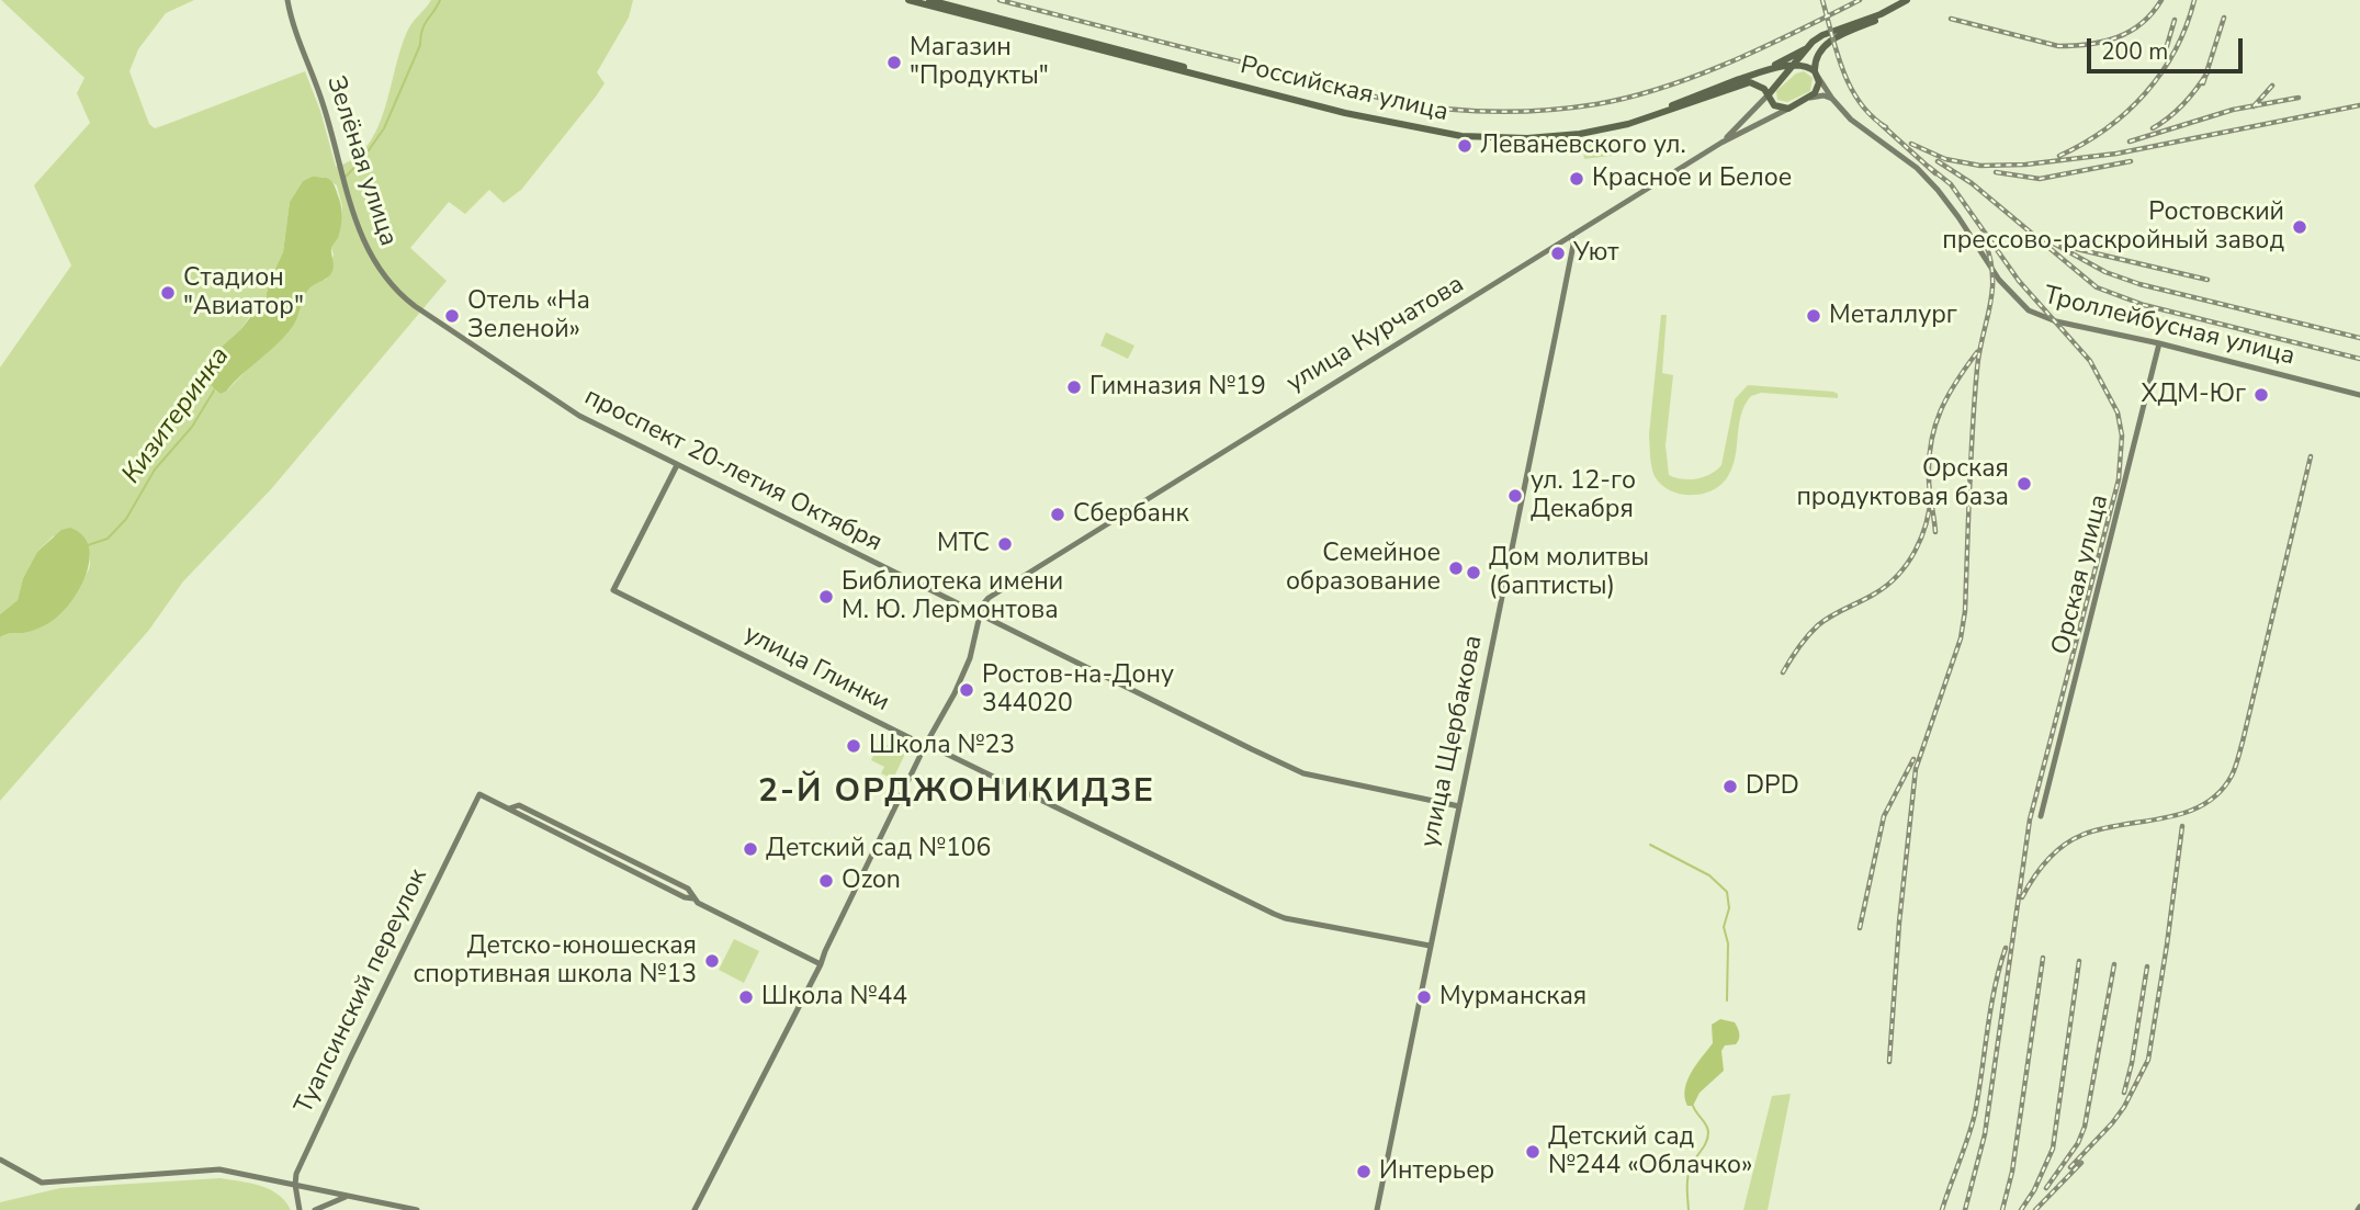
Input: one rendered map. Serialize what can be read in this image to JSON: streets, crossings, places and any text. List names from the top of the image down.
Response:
{
  "streets": {
    "main road": ["Российская улица"],
    "street": [
      "Зелёная улица",
      "Троллейбусная улица",
      "улица Курчатова",
      "проспект 20-летия Октября",
      "Орская улица",
      "улица Глинки",
      "улица Щербакова",
      "Туапсинский переулок"
    ]
  },
  "crossings": [
    ["Российская улица", "улица Курчатова"],
    ["Зелёная улица", "проспект 20-летия Октября"],
    ["Троллейбусная улица", "Орская улица"],
    ["улица Курчатова", "проспект 20-летия Октября"],
    ["улица Курчатова", "улица Щербакова"],
    ["проспект 20-летия Октября", "улица Глинки"],
    ["проспект 20-летия Октября", "улица Щербакова"],
    ["улица Глинки", "улица Щербакова"]
  ],
  "districts": ["2-Й ОРДЖОНИКИДЗЕ"],
  "water": ["Кизитеринка"],
  "places": [
    "Магазин \"Продукты\"",
    "Леваневского ул.",
    "Красное и Белое",
    "Ростовский прессово-раскройный завод",
    "Уют",
    "Стадион \"Авиатор\"",
    "Отель «На Зеленой»",
    "Металлург",
    "Гимназия №19",
    "ХДМ-Юг",
    "Орская продуктовая база",
    "ул. 12-го Декабря",
    "Сбербанк",
    "МТС",
    "Семейное образование",
    "Дом молитвы (баптисты)",
    "Библиотека имени М. Ю. Лермонтова",
    "Ростов-на-Дону 344020",
    "Школа №23",
    "DPD",
    "Детский сад №106",
    "Ozon",
    "Детско-юношеская спортивная школа №13",
    "Школа №44",
    "Мурманская",
    "Детский сад №244 «Облачко»",
    "Интерьер"
  ],
  "scale_bar": "200 m"
}
